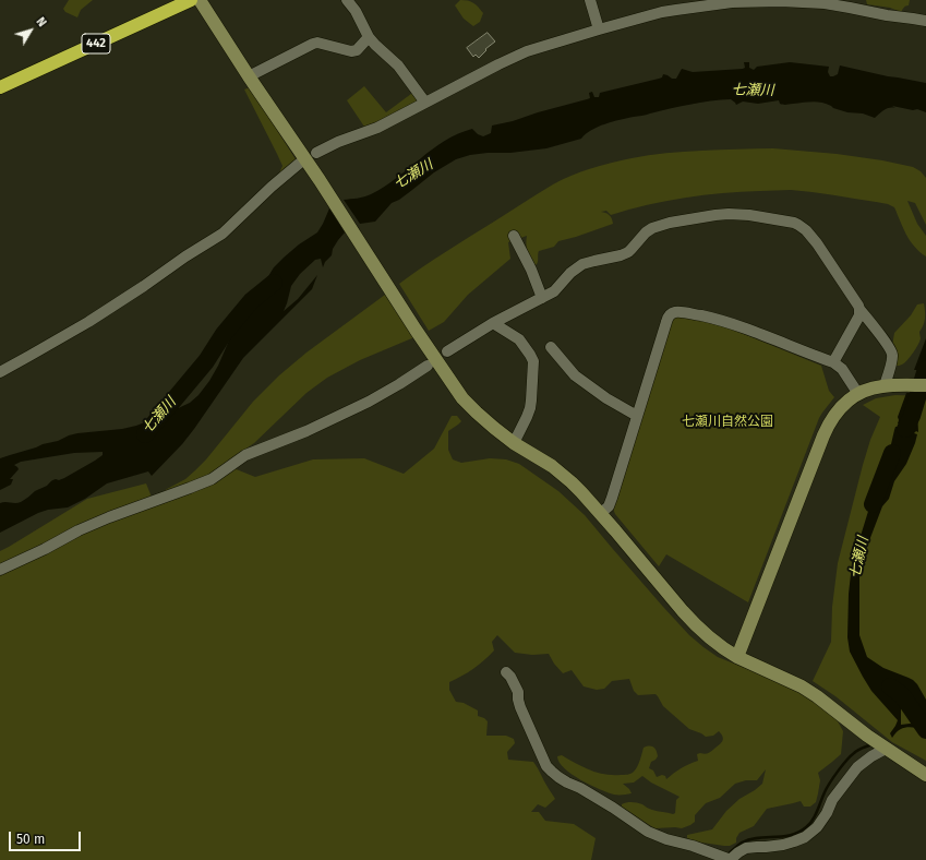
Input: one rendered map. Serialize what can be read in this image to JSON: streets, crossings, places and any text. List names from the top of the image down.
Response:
{
  "streets": {
    "highway": ["442"]
  },
  "water": ["七瀬川"],
  "parks": ["七瀬川自然公園"],
  "scale_bar": "50 m",
  "north": "top right"
}
